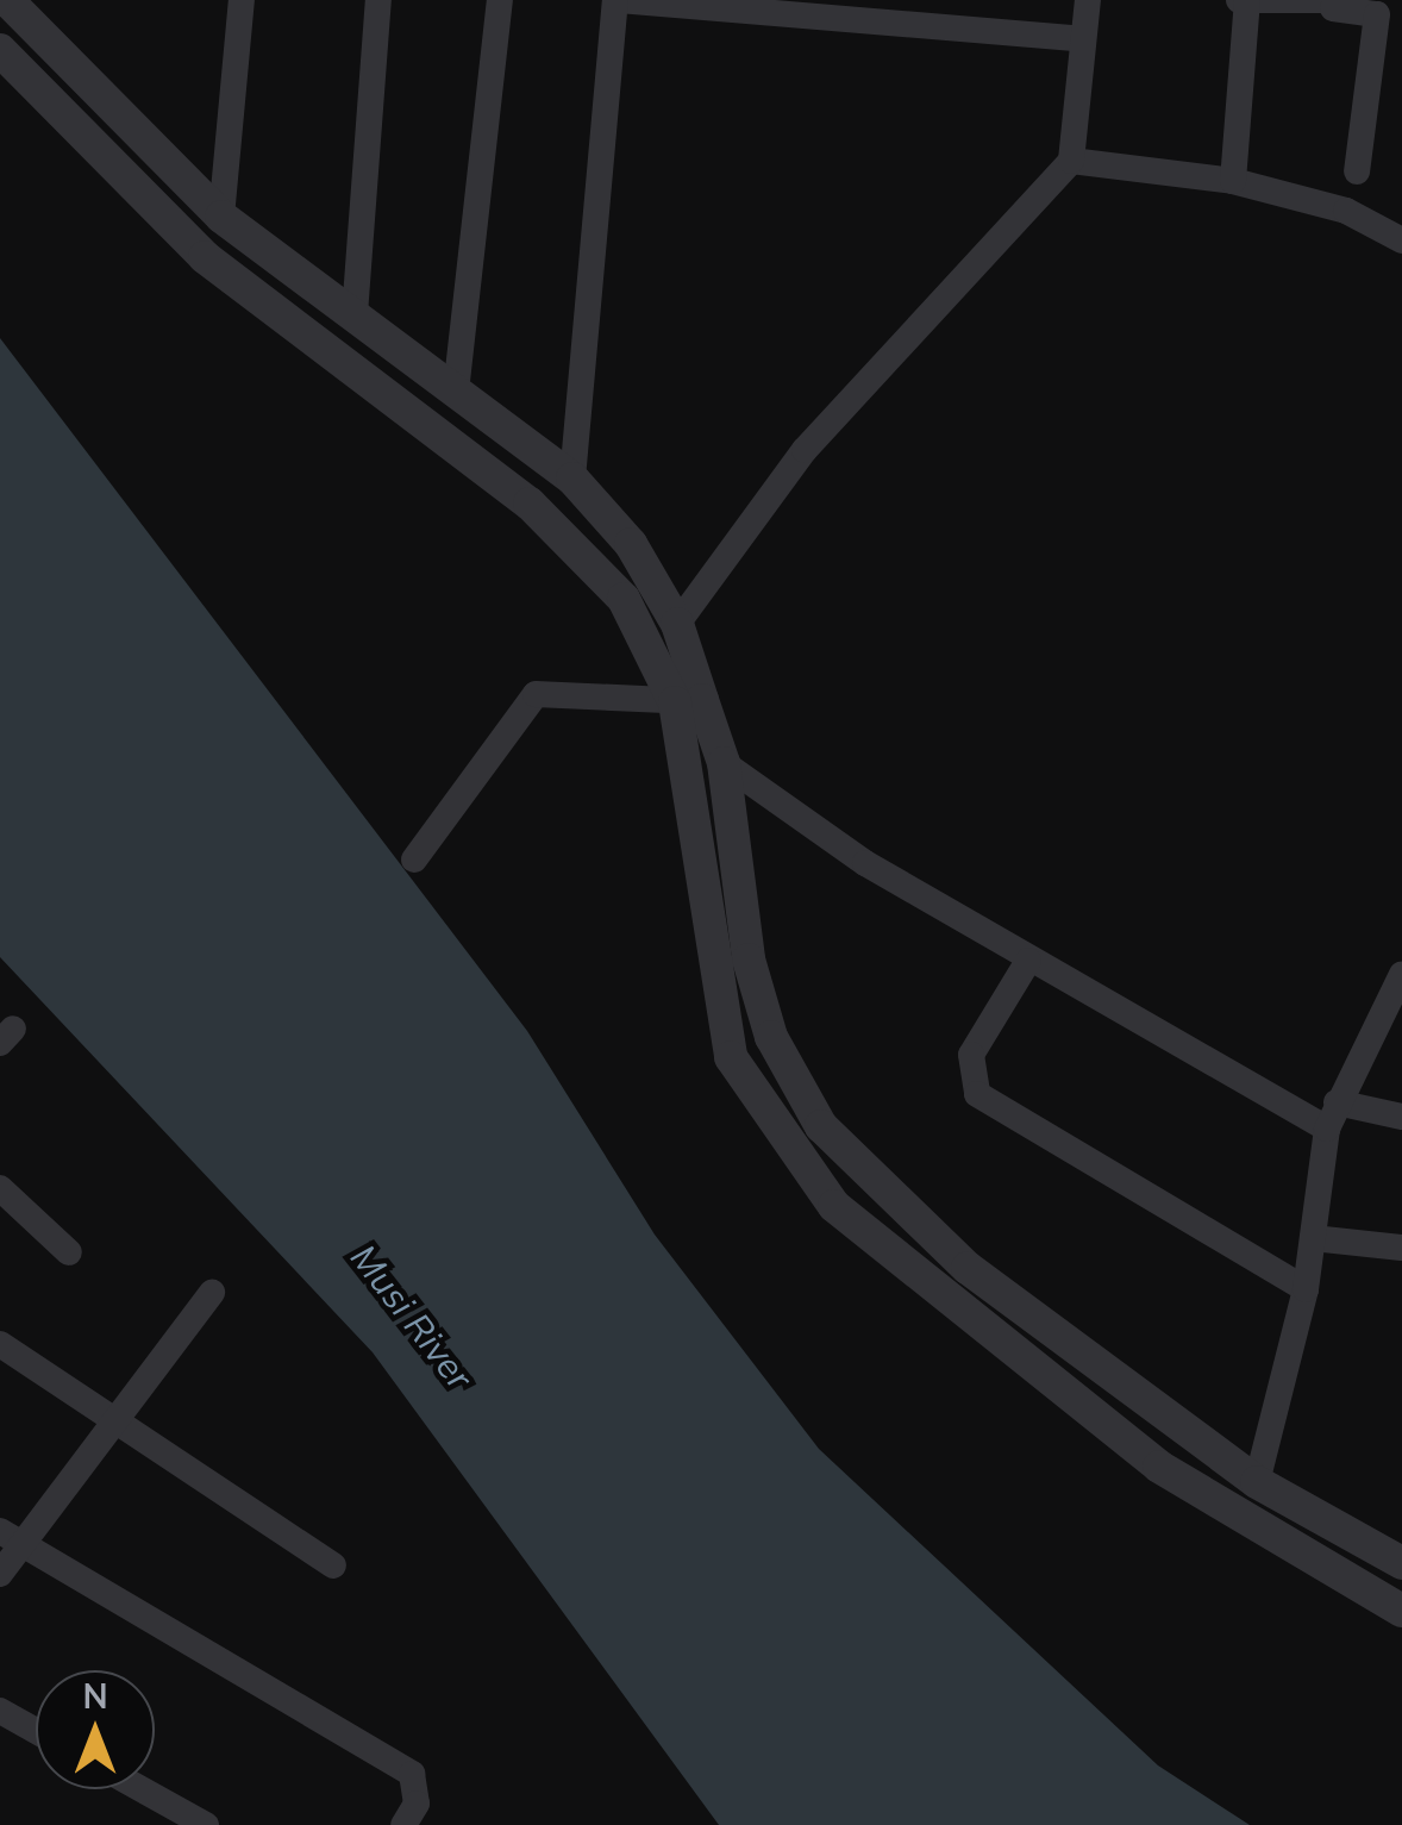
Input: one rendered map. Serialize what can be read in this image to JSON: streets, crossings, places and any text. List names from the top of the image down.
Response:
{
  "water": ["Musi River"],
  "north": "top"
}
